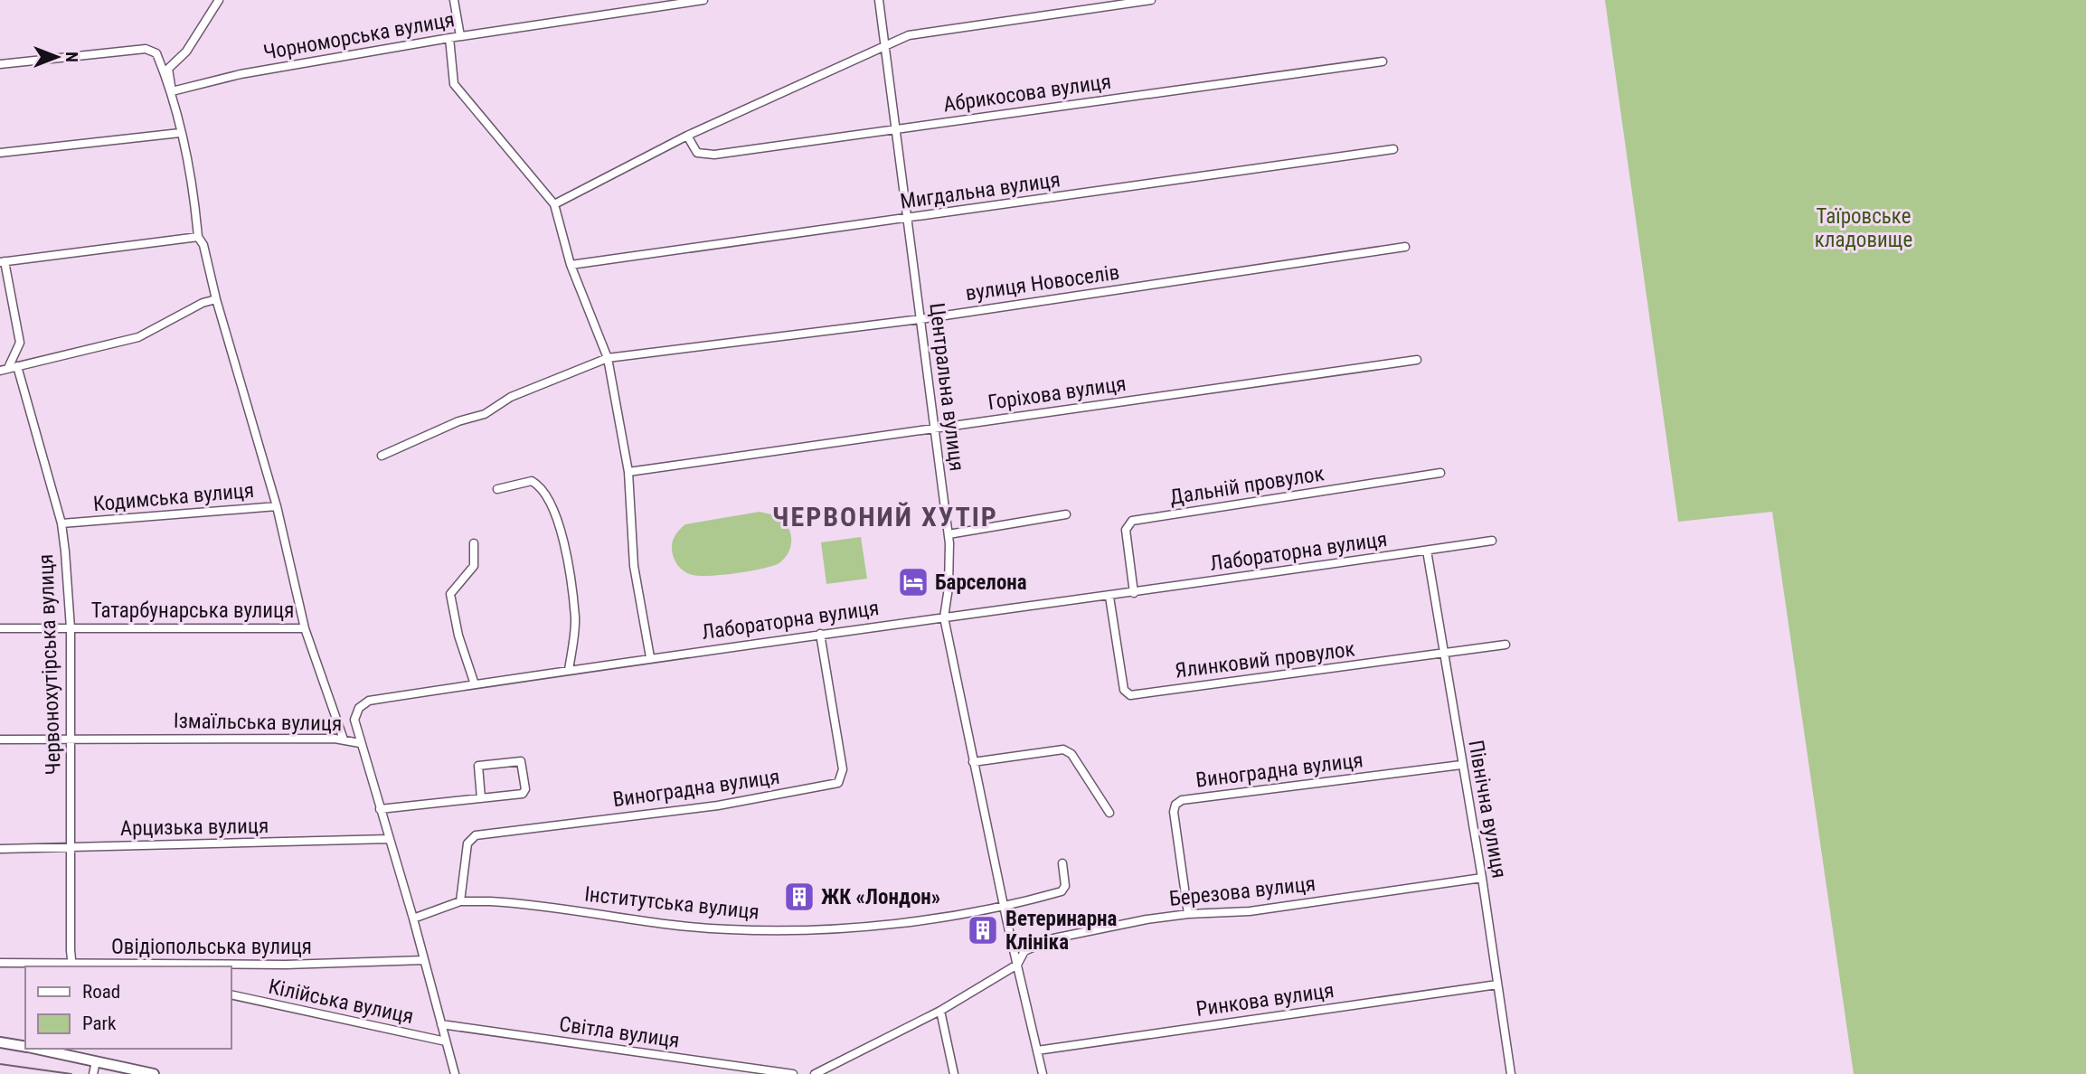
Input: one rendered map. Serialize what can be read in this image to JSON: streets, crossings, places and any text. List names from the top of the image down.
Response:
{
  "streets": {
    "street": [
      "Чорноморська вулиця",
      "Абрикосова вулиця",
      "Мигдальна вулиця",
      "вулиця Новоселів",
      "Центральна вулиця",
      "Горіхова вулиця",
      "Дальній провулок",
      "Кодимська вулиця",
      "Лабораторна вулиця",
      "Татарбунарська вулиця",
      "Ялинковий провулок",
      "Червонохутірська вулиця",
      "Ізмаїльська вулиця",
      "Виноградна вулиця",
      "Північна вулиця",
      "Арцизька вулиця",
      "Березова вулиця",
      "Інститутська вулиця",
      "Овідіопольська вулиця",
      "Ринкова вулиця",
      "Кілійська вулиця",
      "Світла вулиця"
    ]
  },
  "crossings": [
    ["Абрикосова вулиця", "Центральна вулиця"],
    ["Мигдальна вулиця", "Центральна вулиця"],
    ["вулиця Новоселів", "Центральна вулиця"],
    ["Центральна вулиця", "Горіхова вулиця"],
    ["Центральна вулиця", "Лабораторна вулиця"],
    ["Центральна вулиця", "Березова вулиця"],
    ["Центральна вулиця", "Інститутська вулиця"],
    ["Центральна вулиця", "Ринкова вулиця"],
    ["Дальній провулок", "Лабораторна вулиця"],
    ["Кодимська вулиця", "Татарбунарська вулиця"],
    ["Кодимська вулиця", "Червонохутірська вулиця"],
    ["Лабораторна вулиця", "Ялинковий провулок"],
    ["Лабораторна вулиця", "Ізмаїльська вулиця"],
    ["Лабораторна вулиця", "Виноградна вулиця"],
    ["Лабораторна вулиця", "Північна вулиця"],
    ["Татарбунарська вулиця", "Червонохутірська вулиця"],
    ["Татарбунарська вулиця", "Ізмаїльська вулиця"],
    ["Ялинковий провулок", "Північна вулиця"],
    ["Червонохутірська вулиця", "Ізмаїльська вулиця"],
    ["Червонохутірська вулиця", "Арцизька вулиця"],
    ["Червонохутірська вулиця", "Овідіопольська вулиця"],
    ["Ізмаїльська вулиця", "Арцизька вулиця"],
    ["Ізмаїльська вулиця", "Інститутська вулиця"],
    ["Ізмаїльська вулиця", "Овідіопольська вулиця"],
    ["Ізмаїльська вулиця", "Кілійська вулиця"],
    ["Ізмаїльська вулиця", "Світла вулиця"],
    ["Виноградна вулиця", "Північна вулиця"],
    ["Виноградна вулиця", "Березова вулиця"],
    ["Виноградна вулиця", "Інститутська вулиця"],
    ["Північна вулиця", "Березова вулиця"],
    ["Північна вулиця", "Ринкова вулиця"]
  ],
  "districts": ["ЧЕРВОНИЙ ХУТІР"],
  "parks": ["Таїровське кладовище"],
  "places": {
    "hotel": ["Барселона"],
    "building": ["ЖК «Лондон»", "Ветеринарна Клініка"]
  },
  "legend": ["Road", "Park"],
  "north": "right"
}
